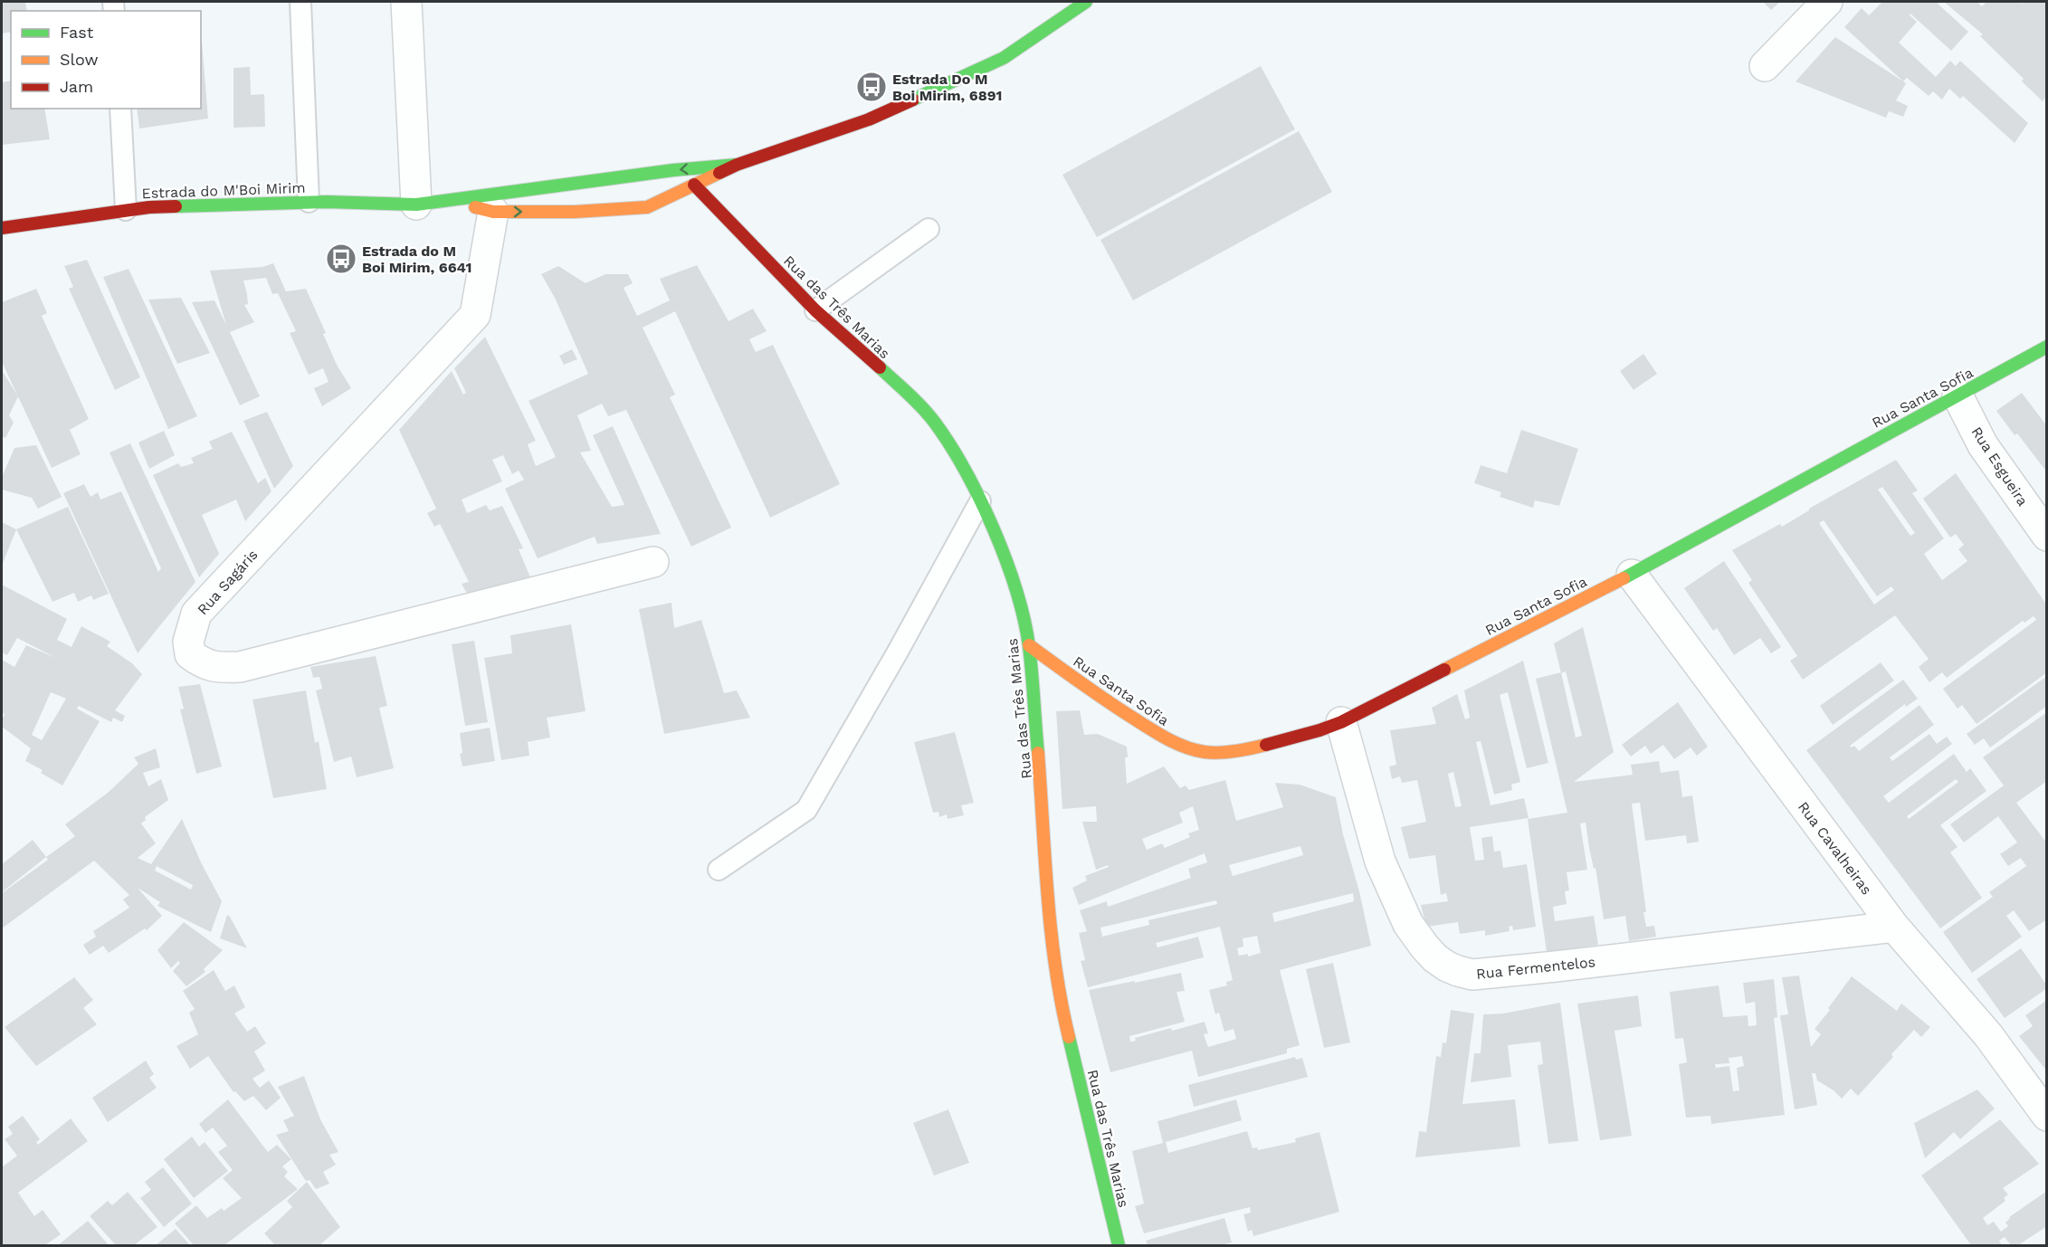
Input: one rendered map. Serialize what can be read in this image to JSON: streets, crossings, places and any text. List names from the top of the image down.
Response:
{
  "streets": {
    "street": [
      "Estrada do M'Boi Mirim",
      "Rua das Três Marias",
      "Rua Santa Sofia",
      "Rua Esgueira",
      "Rua Sagáris",
      "Rua Cavalheiras",
      "Rua Fermentelos"
    ]
  },
  "crossings": [
    ["Estrada do M'Boi Mirim", "Rua das Três Marias"],
    ["Estrada do M'Boi Mirim", "Rua Sagáris"],
    ["Rua das Três Marias", "Rua Santa Sofia"],
    ["Rua Santa Sofia", "Rua Esgueira"],
    ["Rua Santa Sofia", "Rua Cavalheiras"],
    ["Rua Santa Sofia", "Rua Fermentelos"],
    ["Rua Cavalheiras", "Rua Fermentelos"]
  ],
  "places": {
    "bus stop": ["Estrada Do M Boi Mirim, 6891", "Estrada do M Boi Mirim, 6641"]
  },
  "legend": ["Fast", "Slow", "Jam"]
}
